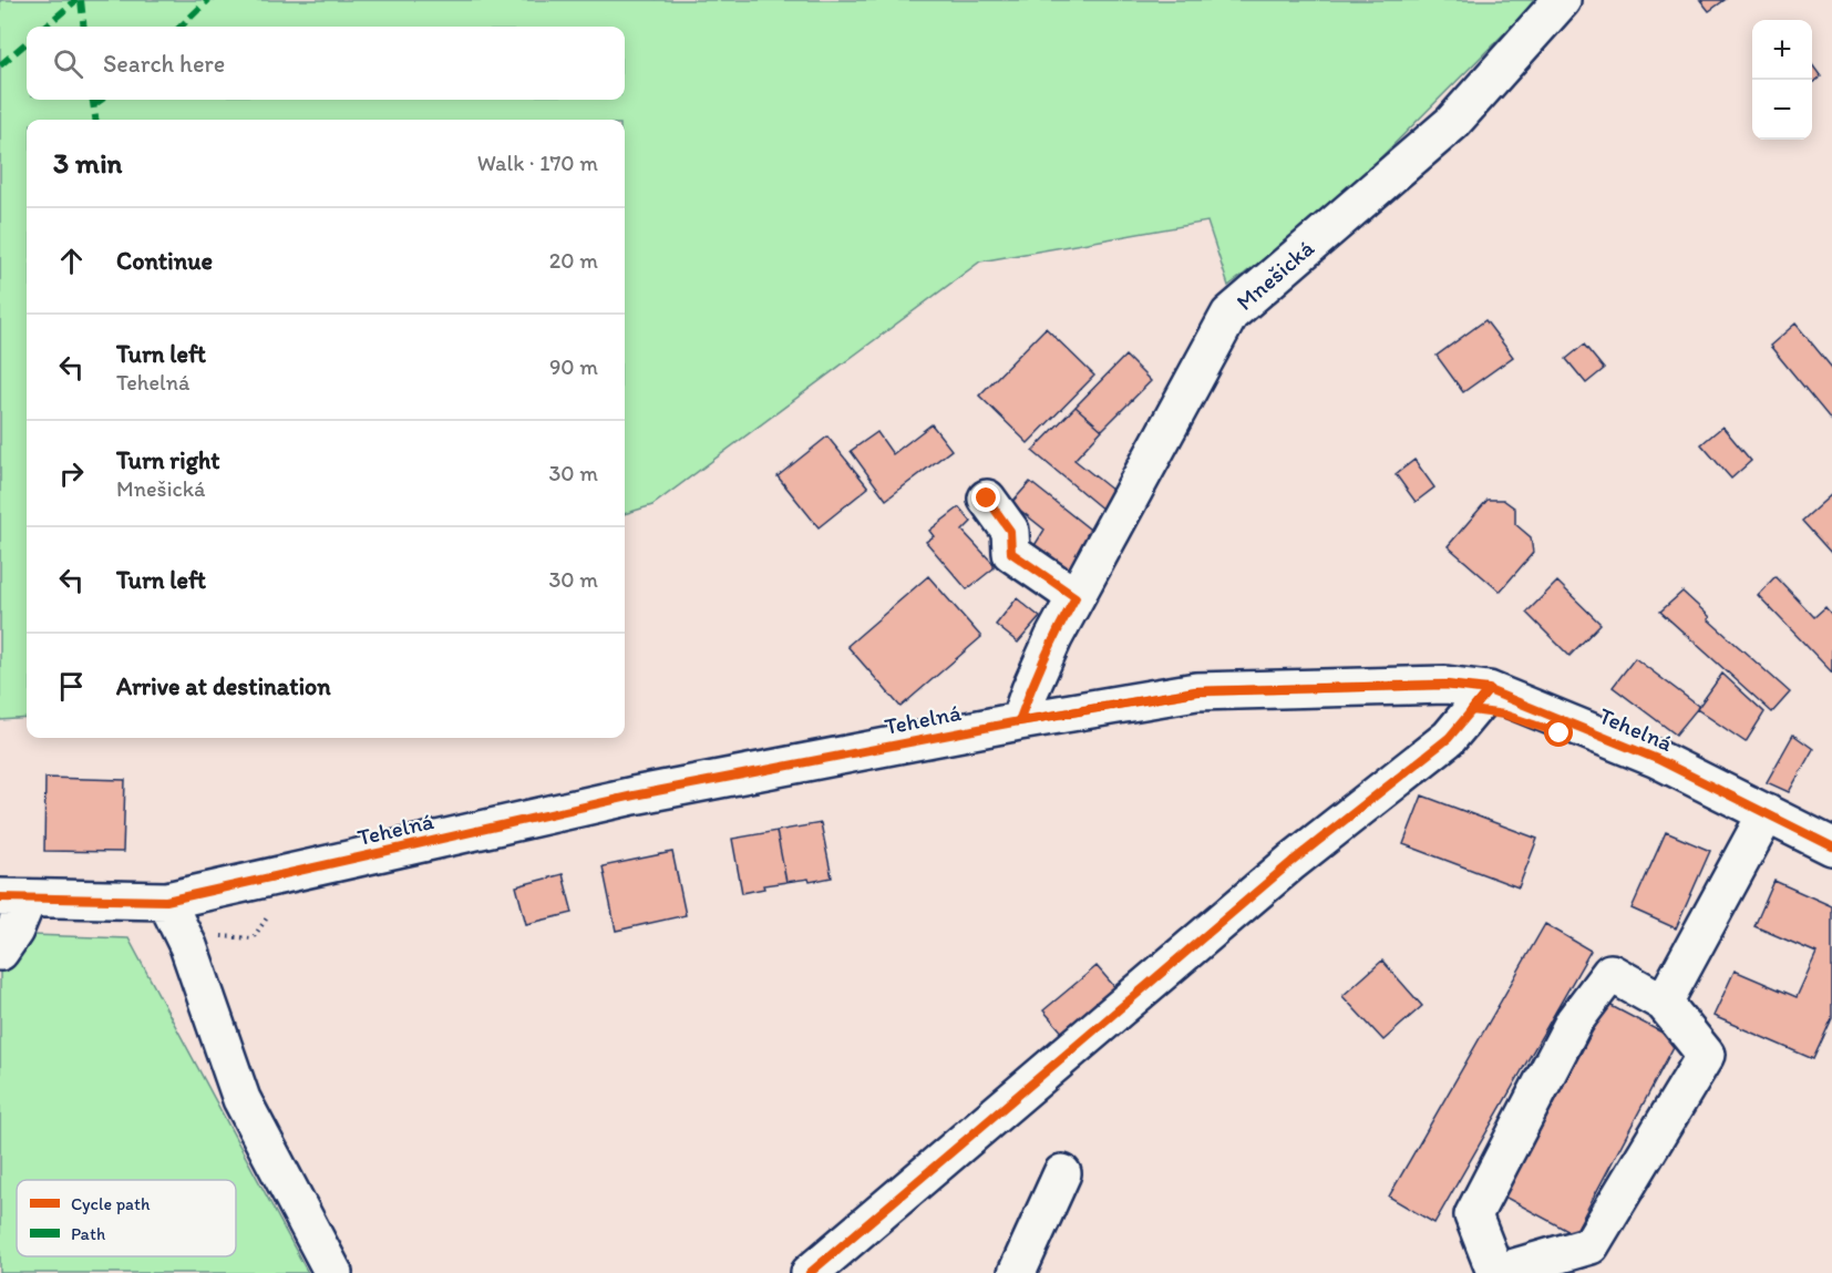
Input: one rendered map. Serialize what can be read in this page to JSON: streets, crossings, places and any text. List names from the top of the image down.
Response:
{
  "streets": {
    "street": ["Mnešická", "Tehelná"]
  },
  "crossings": [
    ["Mnešická", "Tehelná"]
  ],
  "legend": ["Cycle path", "Path"],
  "page": {
    "map_buttons": ["+", "−"],
    "search": "Search here",
    "heading": ["3 min", "Walk · 170 m"],
    "list": [
      ["Continue", "20 m"],
      ["Turn left", "Tehelná", "90 m"],
      ["Turn right", "Mnešická", "30 m"],
      ["Turn left", "30 m"],
      "Arrive at destination"
    ]
  }
}
